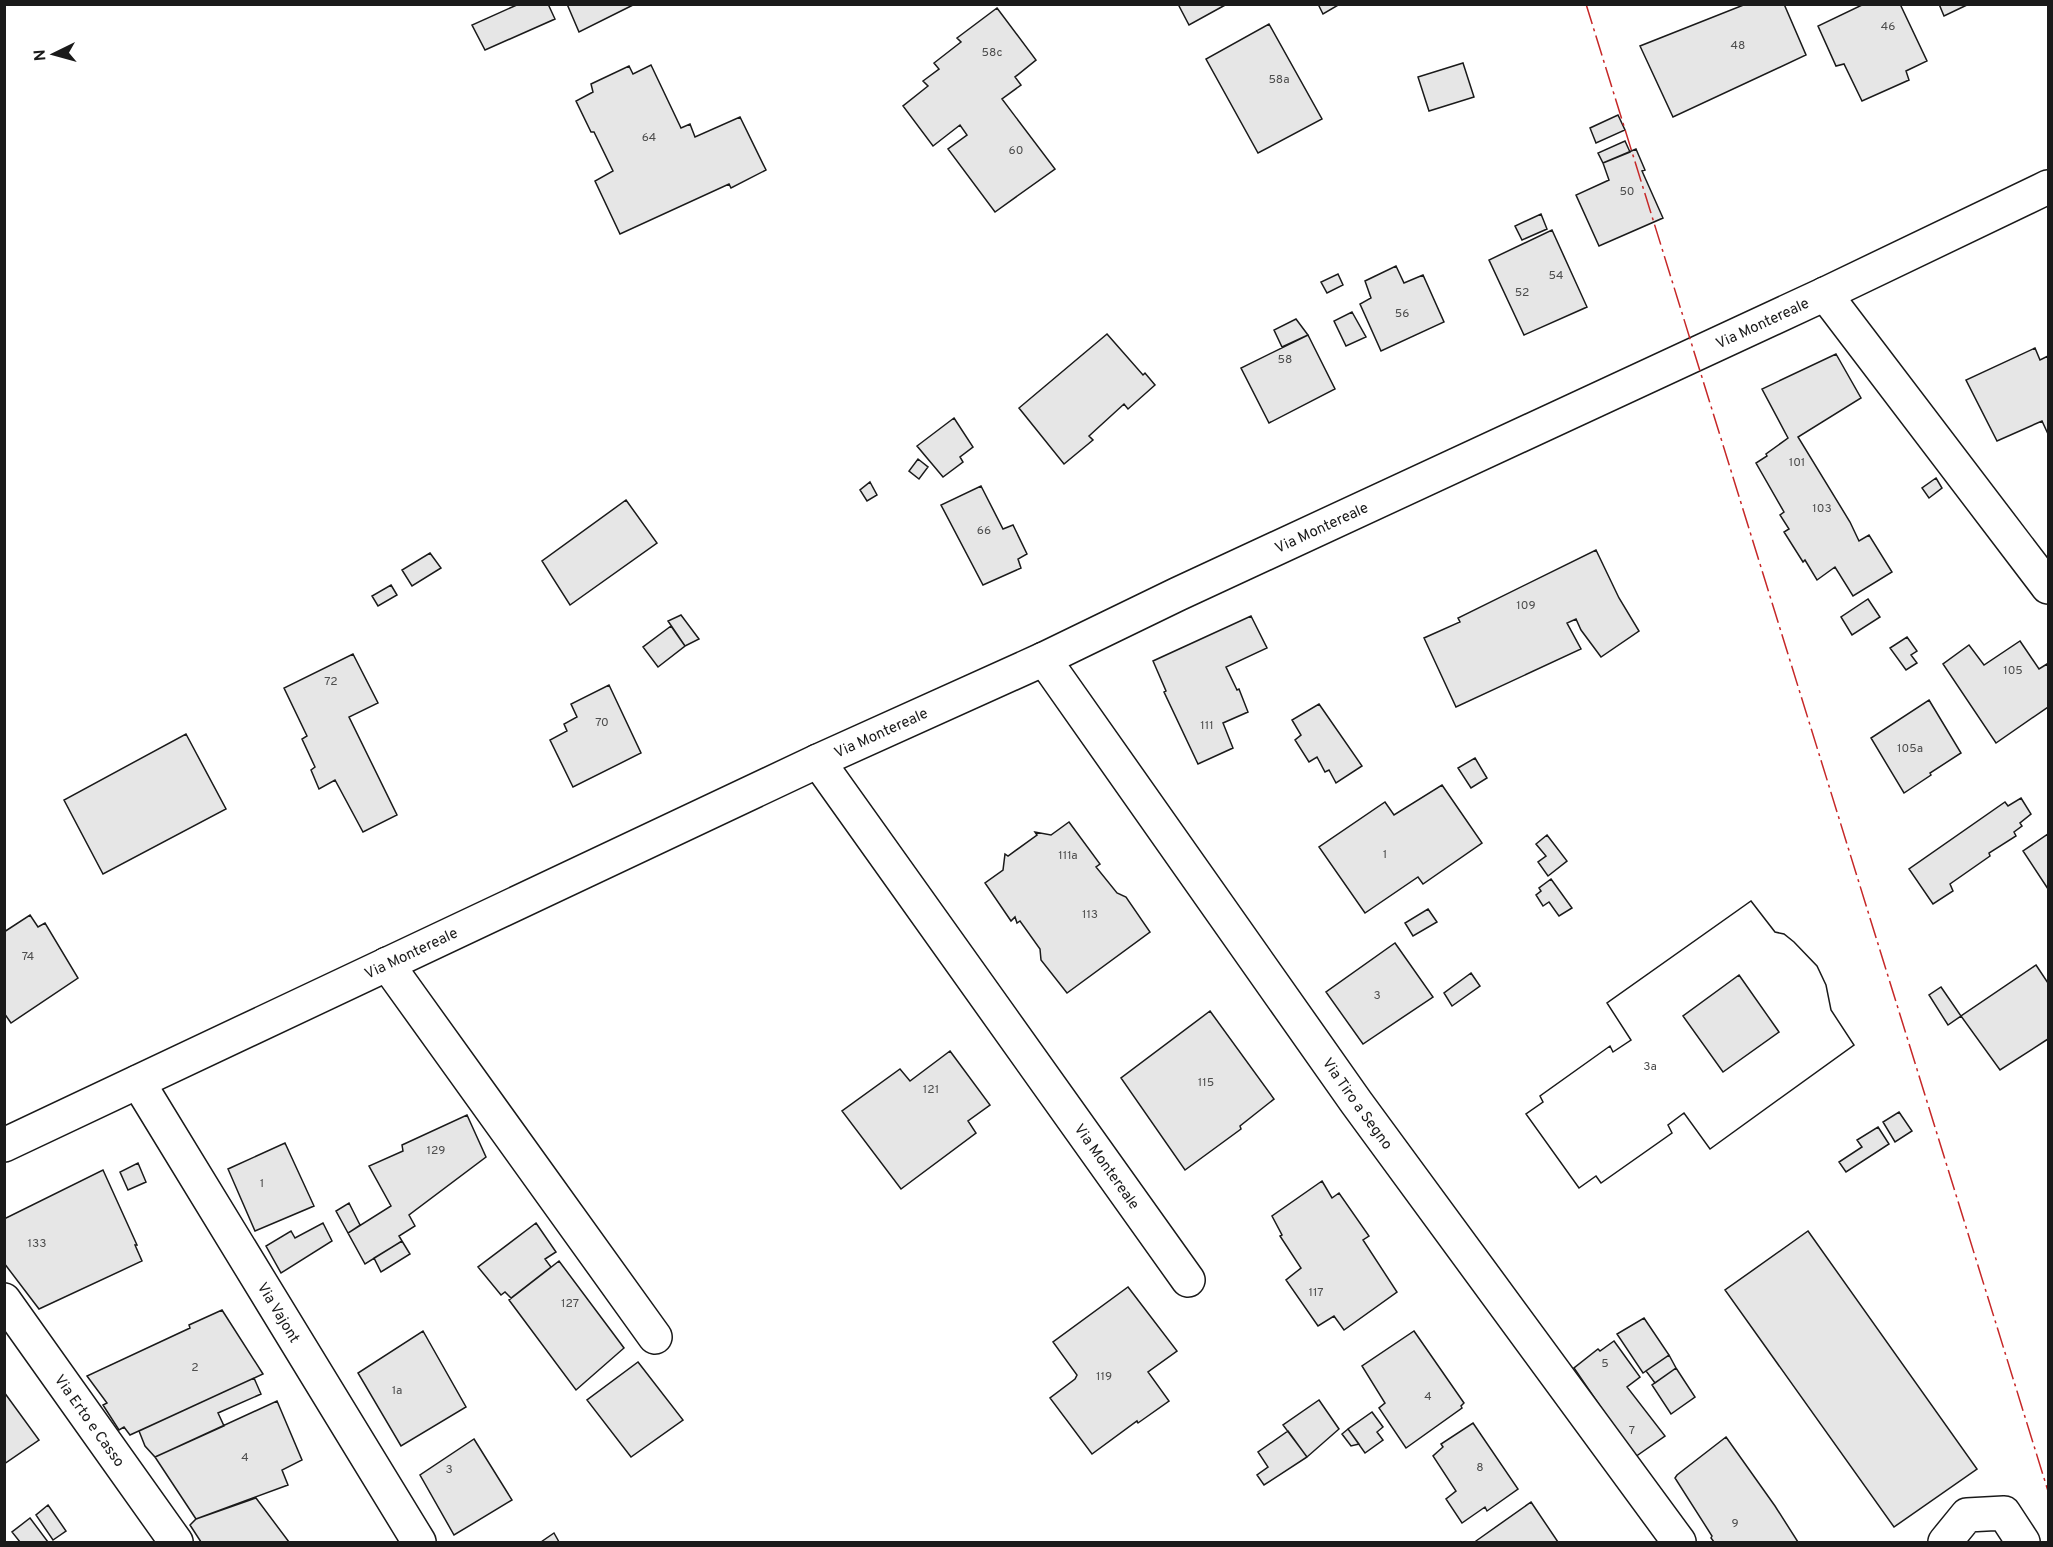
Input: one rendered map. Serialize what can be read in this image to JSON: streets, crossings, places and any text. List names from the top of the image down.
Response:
{
  "streets": {
    "street": [
      "Via Montereale",
      "Via Tiro a Segno",
      "Via Vajont",
      "Via Erto e Casso"
    ]
  },
  "crossings": [
    ["Via Montereale", "Via Tiro a Segno"],
    ["Via Montereale", "Via Vajont"]
  ],
  "house_numbers": [
    "46",
    "48",
    "58c",
    "58a",
    "64",
    "60",
    "50",
    "54",
    "52",
    "56",
    "58",
    "101",
    "103",
    "66",
    "109",
    "105",
    "72",
    "70",
    "111",
    "105a",
    "1",
    "111a",
    "113",
    "74",
    "3",
    "3a",
    "115",
    "121",
    "129",
    "1",
    "133",
    "117",
    "127",
    "5",
    "2",
    "119",
    "1a",
    "4",
    "7",
    "4",
    "8",
    "3",
    "9"
  ],
  "north": "left"
}
